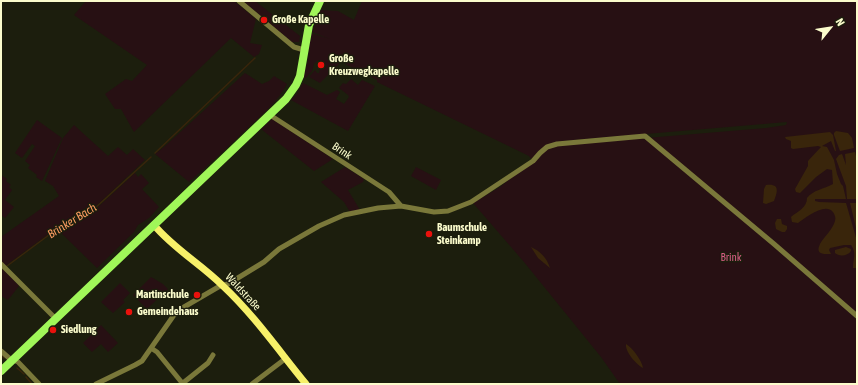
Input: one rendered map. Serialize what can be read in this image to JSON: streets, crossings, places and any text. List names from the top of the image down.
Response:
{
  "streets": {
    "street": ["Brink", "Waldstraße"]
  },
  "water": ["Brinker Bach"],
  "parks": ["Brink"],
  "places": [
    "Große Kapelle",
    "Große Kreuzwegkapelle",
    "Baumschule Steinkamp",
    "Martinschule",
    "Gemeindehaus",
    "Siedlung"
  ],
  "north": "top right"
}
